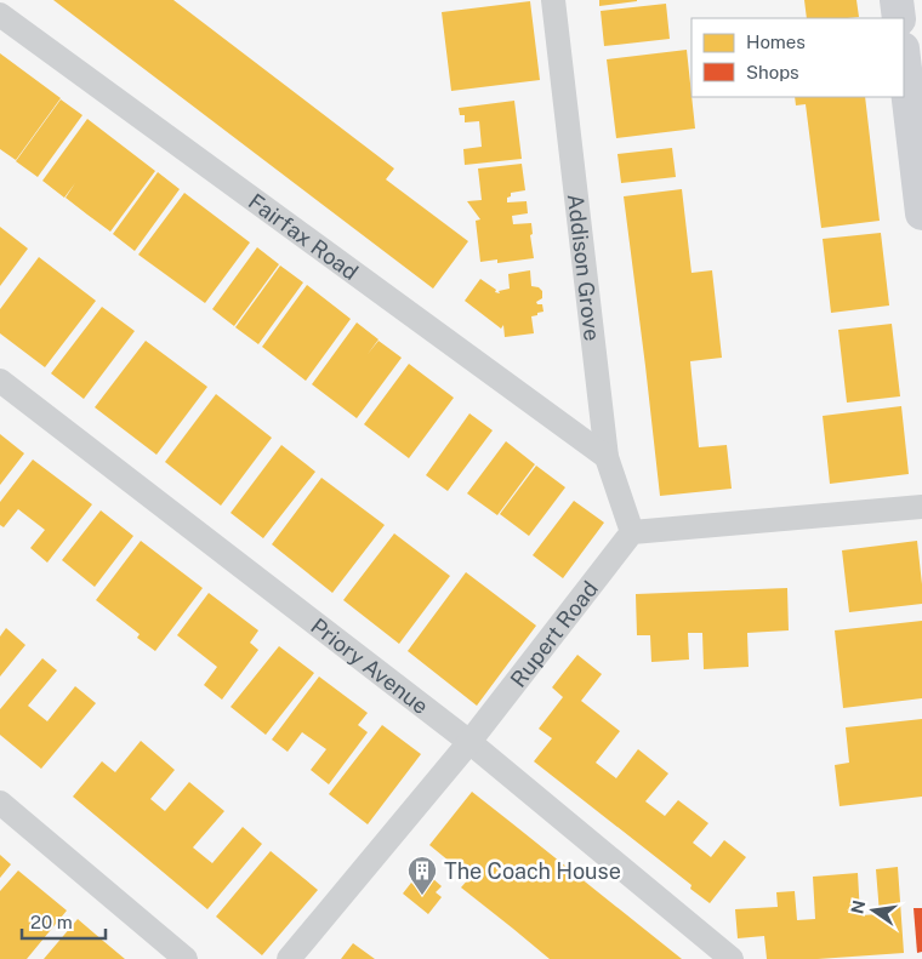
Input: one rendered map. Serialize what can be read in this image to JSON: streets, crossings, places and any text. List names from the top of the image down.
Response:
{
  "streets": {
    "street": [
      "Fairfax Road",
      "Addison Grove",
      "Rupert Road",
      "Priory Avenue"
    ]
  },
  "crossings": [
    ["Fairfax Road", "Addison Grove"],
    ["Addison Grove", "Rupert Road"],
    ["Rupert Road", "Priory Avenue"]
  ],
  "places": {
    "building": ["The Coach House"]
  },
  "legend": ["Homes", "Shops"],
  "scale_bar": "20 m",
  "north": "left"
}
